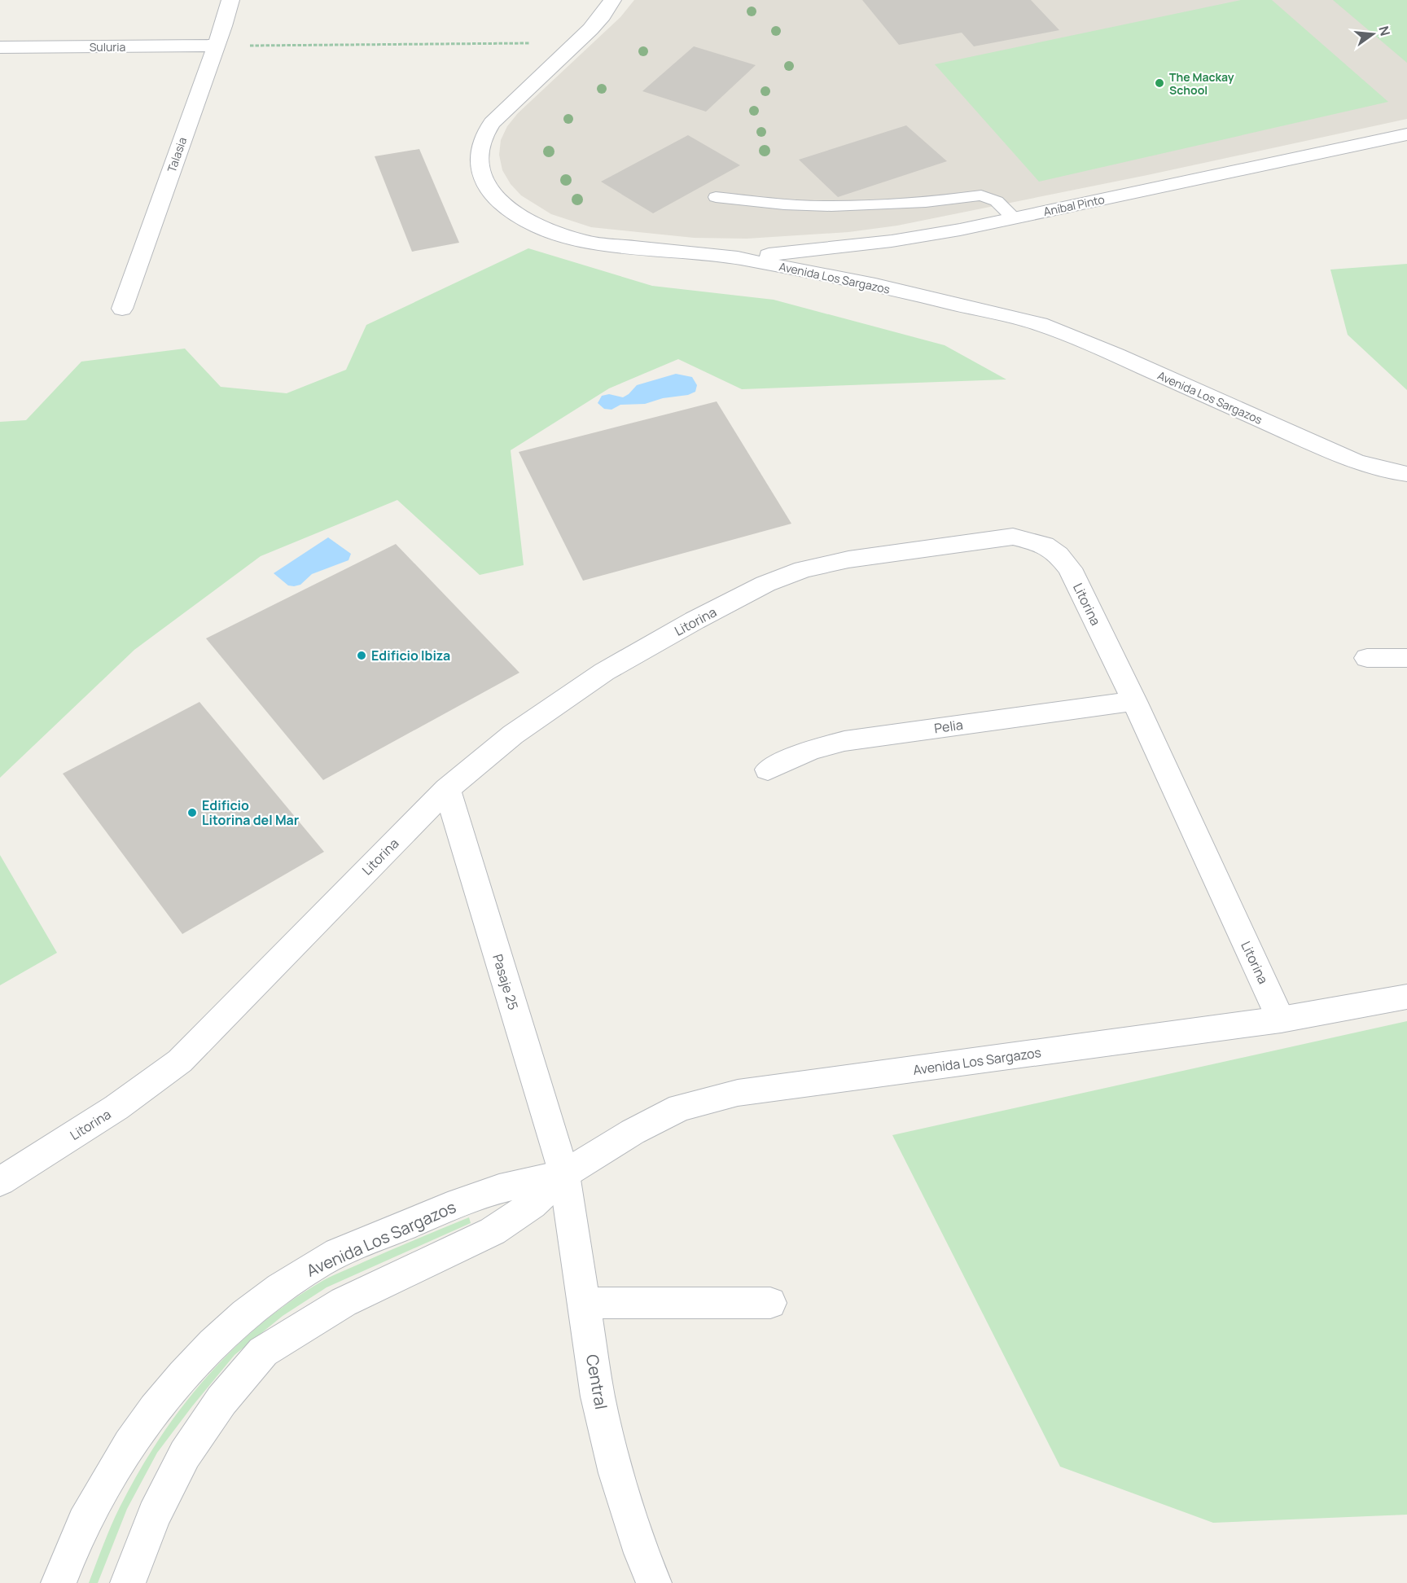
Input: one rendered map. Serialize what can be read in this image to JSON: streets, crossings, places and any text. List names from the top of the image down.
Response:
{
  "streets": {
    "street": [
      "Suluria",
      "Talasia",
      "Aníbal Pinto",
      "Avenida Los Sargazos",
      "Litorina",
      "Pelia",
      "Pasaje 25",
      "Central"
    ]
  },
  "crossings": [
    ["Suluria", "Talasia"],
    ["Aníbal Pinto", "Avenida Los Sargazos"],
    ["Avenida Los Sargazos", "Litorina"],
    ["Avenida Los Sargazos", "Pasaje 25"],
    ["Avenida Los Sargazos", "Central"],
    ["Litorina", "Pelia"],
    ["Litorina", "Pasaje 25"],
    ["Pasaje 25", "Central"]
  ],
  "places": ["The Mackay School", "Edificio Ibiza", "Edificio Litorina del Mar"],
  "north": "right"
}
